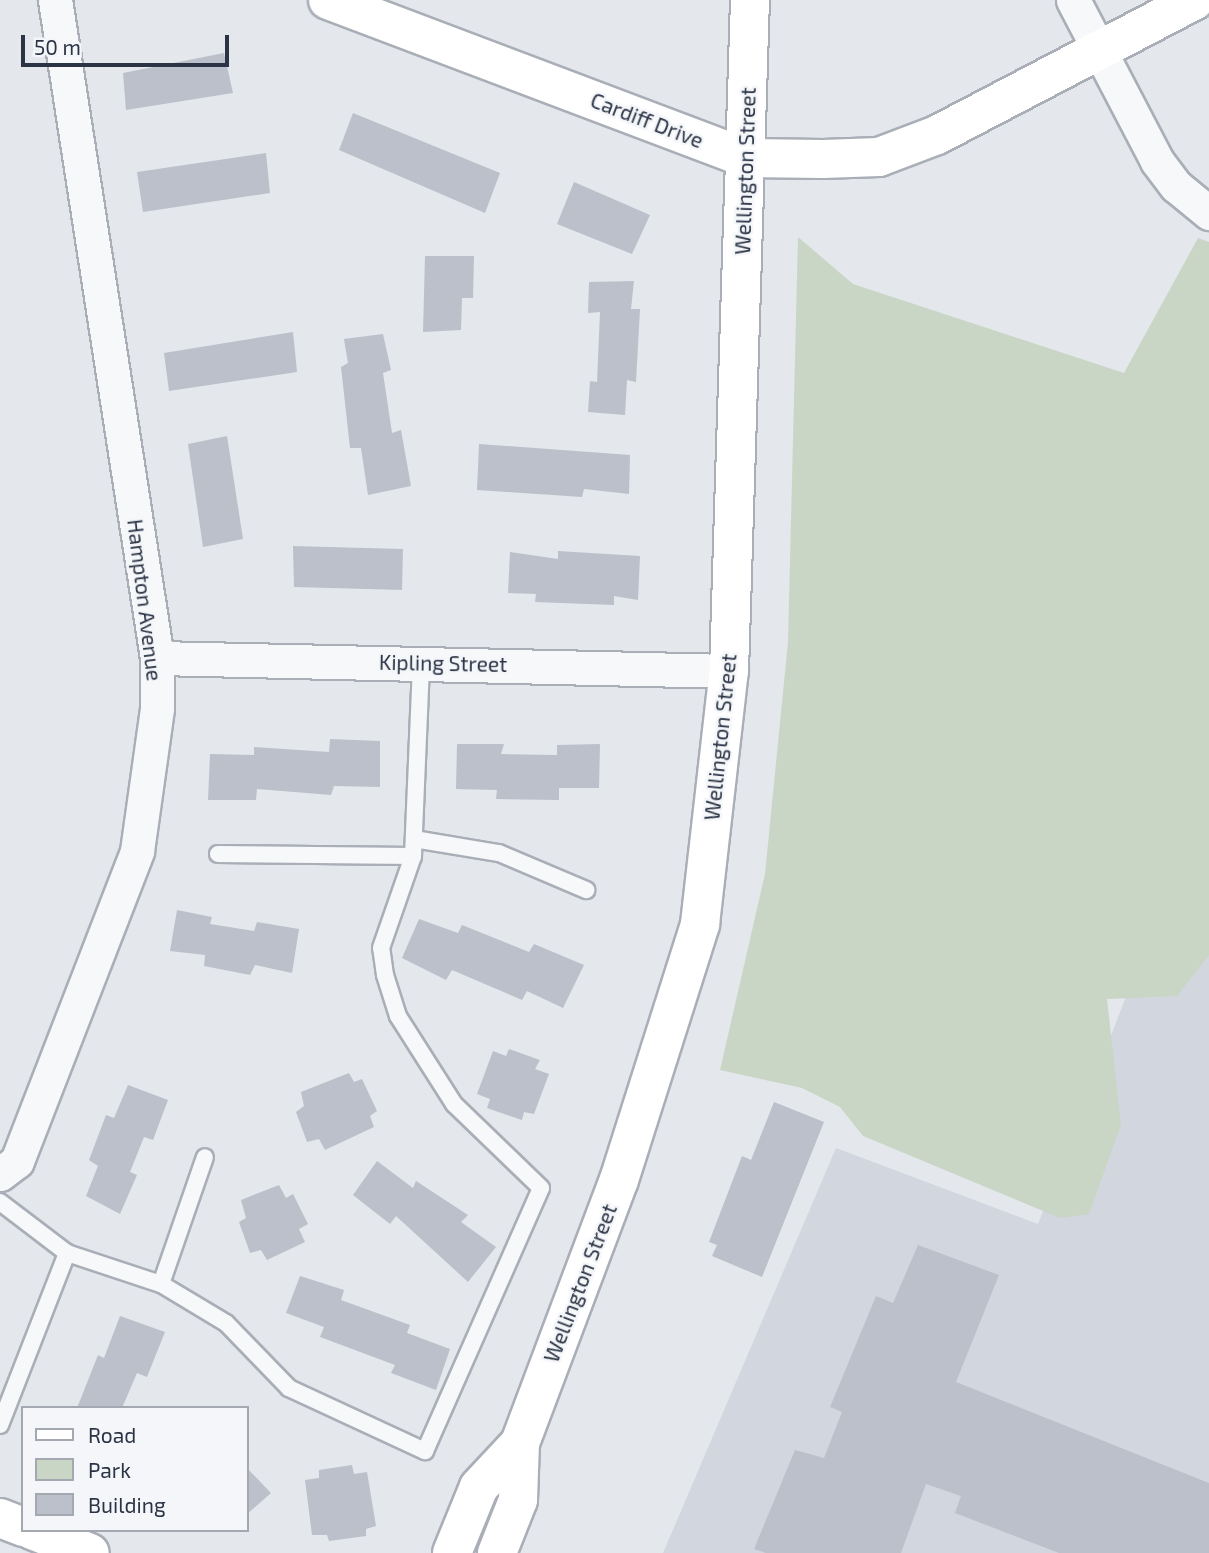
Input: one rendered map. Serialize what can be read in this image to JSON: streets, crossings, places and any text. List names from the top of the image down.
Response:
{
  "streets": {
    "main road": ["Cardiff Drive", "Wellington Street"],
    "street": ["Hampton Avenue", "Kipling Street"]
  },
  "crossings": [
    ["Cardiff Drive", "Wellington Street"],
    ["Wellington Street", "Kipling Street"],
    ["Hampton Avenue", "Kipling Street"]
  ],
  "legend": ["Road", "Park", "Building"],
  "scale_bar": "50 m"
}
